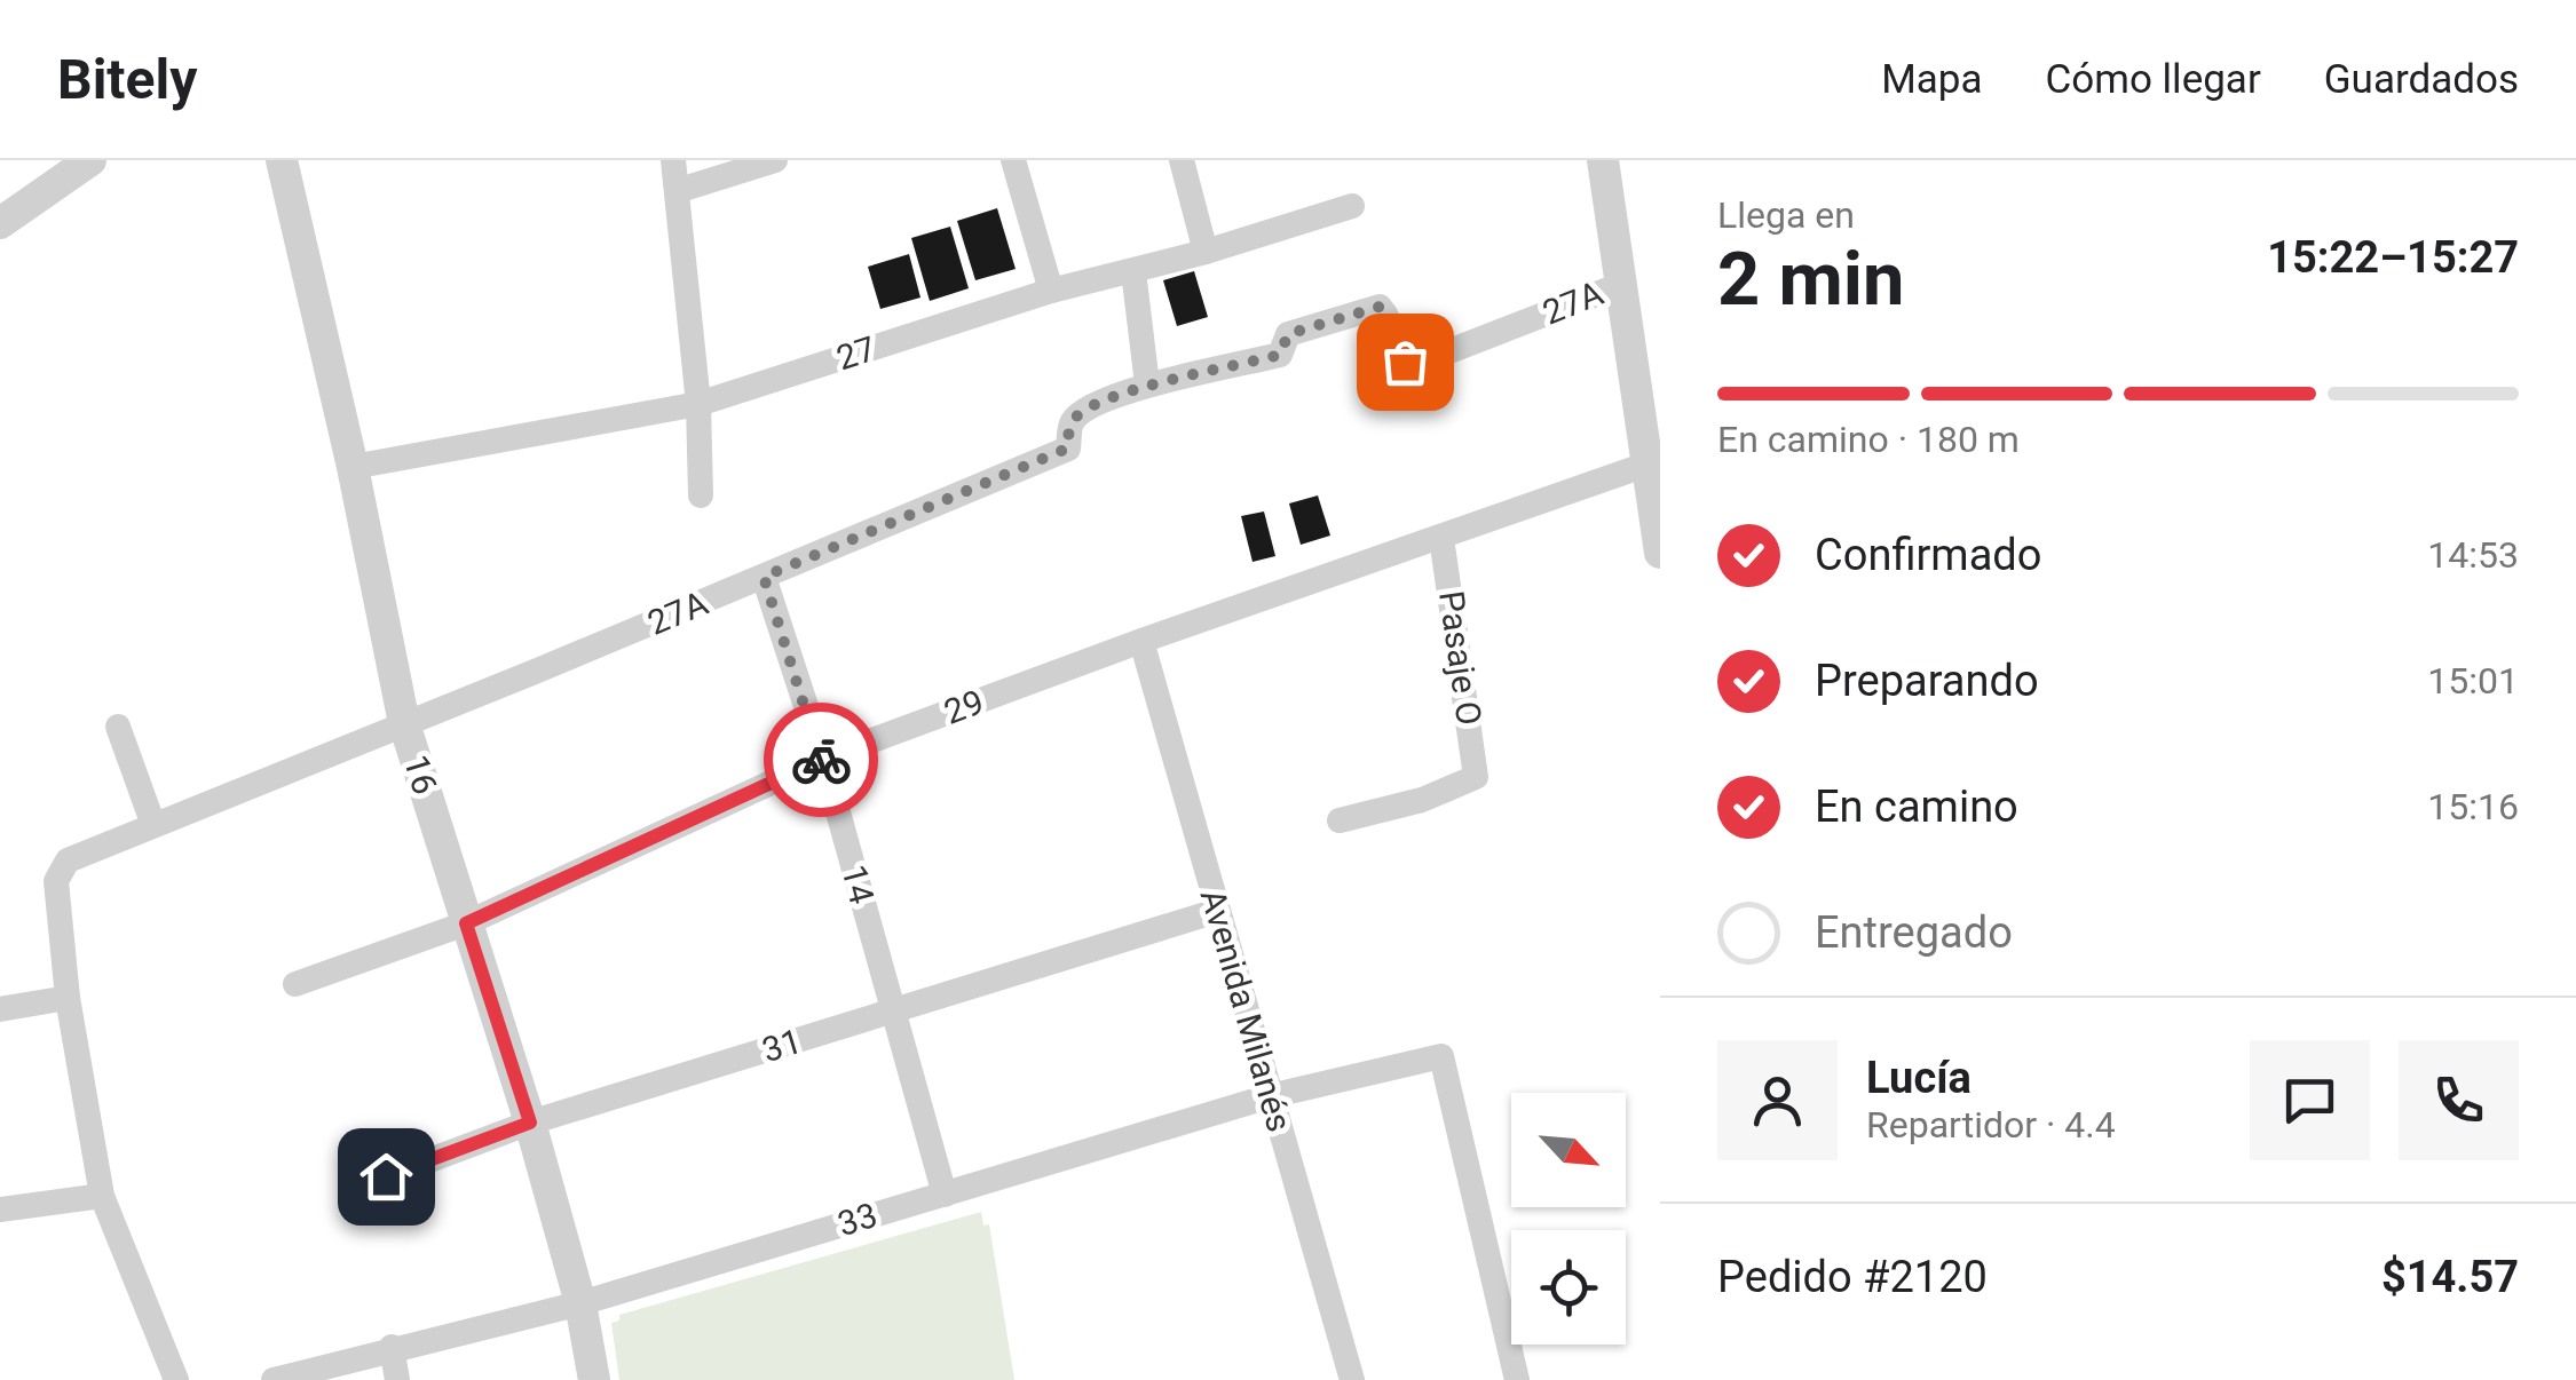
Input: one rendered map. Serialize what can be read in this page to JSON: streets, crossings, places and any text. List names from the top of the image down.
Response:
{
  "streets": {
    "street": [
      "27A",
      "27",
      "Pasaje O",
      "29",
      "16",
      "14",
      "Avenida Milanés",
      "31",
      "33"
    ]
  },
  "crossings": [
    ["27A", "16"],
    ["27A", "14"],
    ["27", "16"],
    ["Pasaje O", "29"],
    ["29", "16"],
    ["29", "14"],
    ["29", "Avenida Milanés"],
    ["16", "31"],
    ["16", "33"],
    ["14", "31"],
    ["14", "33"],
    ["Avenida Milanés", "31"],
    ["Avenida Milanés", "33"]
  ],
  "north": "bottom right",
  "page": {
    "header": "Bitely",
    "nav": ["Mapa", "Cómo llegar", "Guardados"],
    "heading": ["2 min", "Llega en", "15:22–15:27"],
    "panel": [
      "Lucía",
      "Repartidor · 4.4",
      "Pedido #2120",
      "$14.57"
    ],
    "bar": "En camino · 180 m",
    "list": [
      ["Confirmado", "14:53"],
      ["Preparando", "15:01"],
      ["En camino", "15:16"],
      "Entregado"
    ]
  }
}
